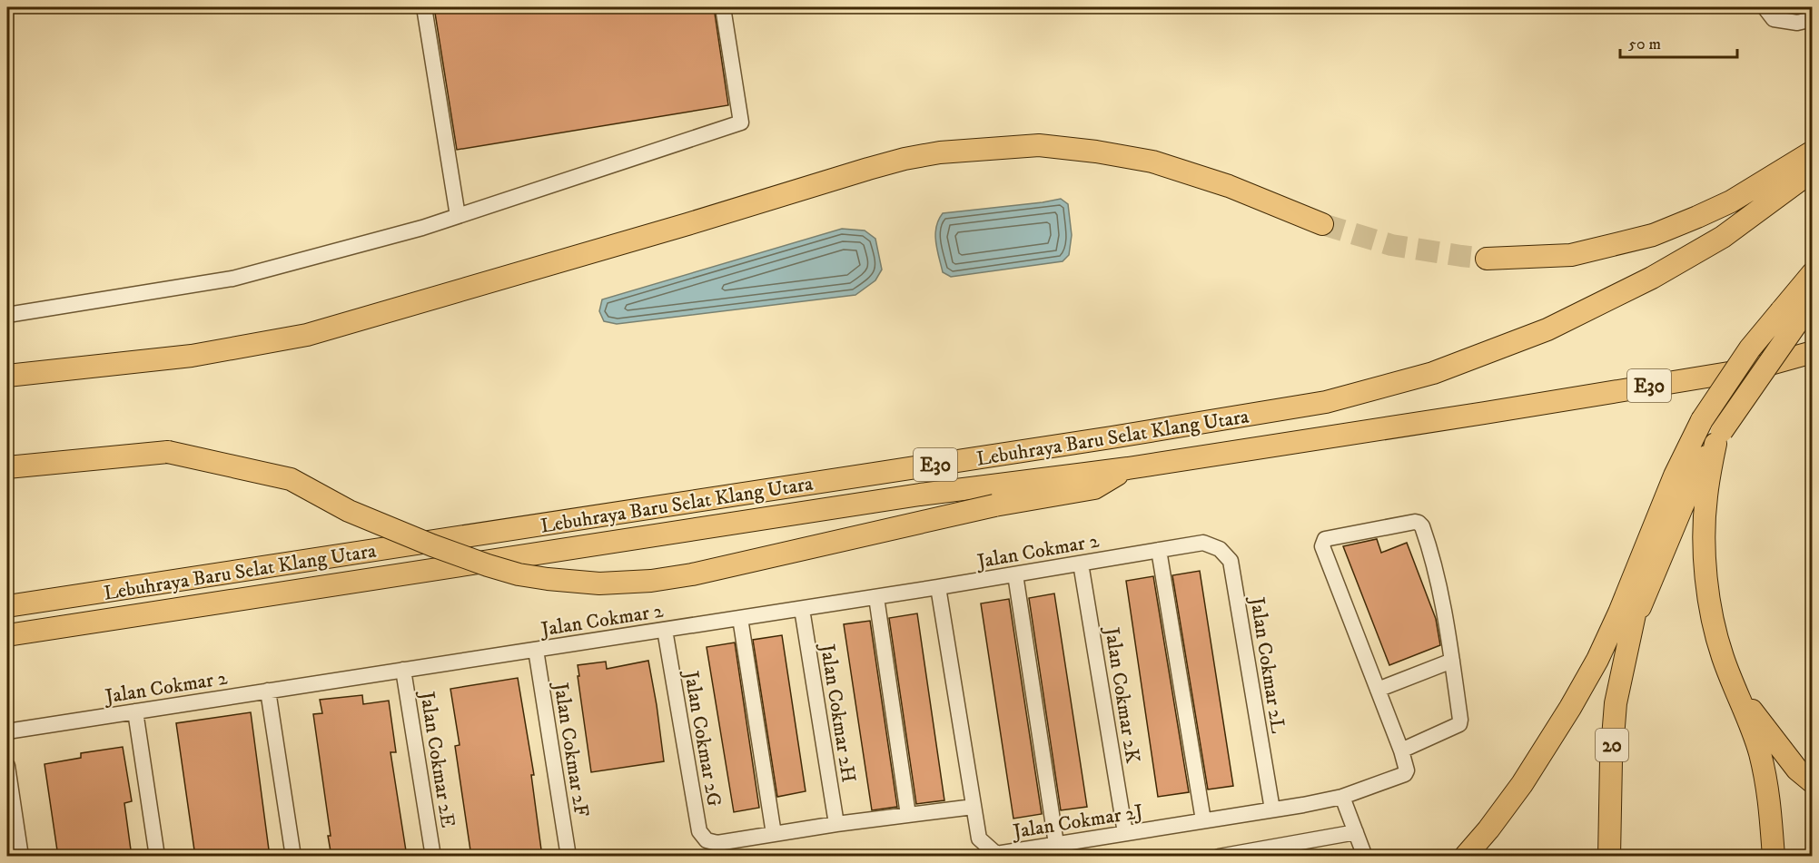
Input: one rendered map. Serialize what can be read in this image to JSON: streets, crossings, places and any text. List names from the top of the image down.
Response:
{
  "streets": {
    "highway": ["E30", "Lebuhraya Baru Selat Klang Utara", "20"],
    "street": [
      "Jalan Cokmar 2",
      "Jalan Cokmar 2L",
      "Jalan Cokmar 2K",
      "Jalan Cokmar 2H",
      "Jalan Cokmar 2G",
      "Jalan Cokmar 2F",
      "Jalan Cokmar 2E",
      "Jalan Cokmar 2J"
    ]
  },
  "crossings": [
    ["Jalan Cokmar 2", "Jalan Cokmar 2L"],
    ["Jalan Cokmar 2", "Jalan Cokmar 2K"],
    ["Jalan Cokmar 2", "Jalan Cokmar 2H"],
    ["Jalan Cokmar 2", "Jalan Cokmar 2G"],
    ["Jalan Cokmar 2", "Jalan Cokmar 2F"],
    ["Jalan Cokmar 2", "Jalan Cokmar 2E"],
    ["Jalan Cokmar 2", "Jalan Cokmar 2J"],
    ["Jalan Cokmar 2L", "Jalan Cokmar 2J"],
    ["Jalan Cokmar 2K", "Jalan Cokmar 2J"]
  ],
  "scale_bar": "50 m"
}
